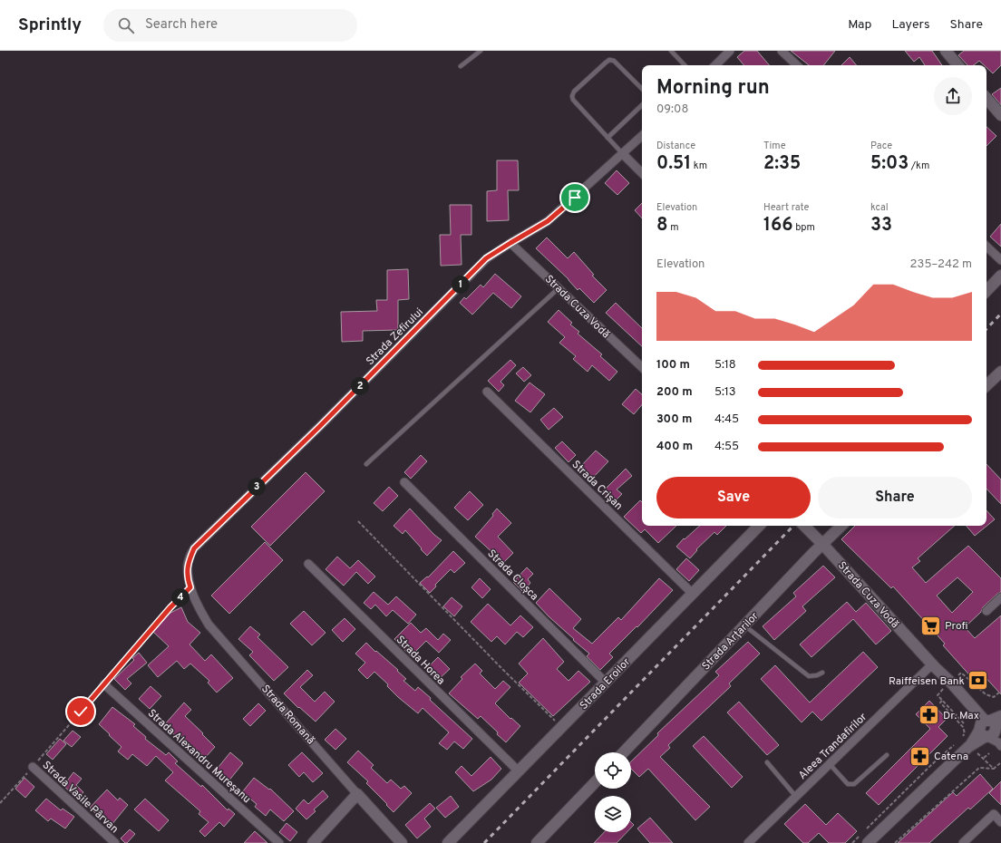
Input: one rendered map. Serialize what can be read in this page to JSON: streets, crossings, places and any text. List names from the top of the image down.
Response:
{
  "streets": {
    "street": [
      "Strada Cuza Vodă",
      "Strada Zefirului",
      "Strada Crișan",
      "Strada Cloșca",
      "Strada Arțarilor",
      "Strada Horea",
      "Strada Eroilor",
      "Strada Romană",
      "Aleea Trandafirilor",
      "Strada Alexandru Mureșanu",
      "Strada Vasile Pârvan"
    ]
  },
  "crossings": [
    ["Strada Cuza Vodă", "Strada Zefirului"],
    ["Strada Cuza Vodă", "Strada Arțarilor"],
    ["Strada Cuza Vodă", "Aleea Trandafirilor"],
    ["Strada Zefirului", "Strada Romană"],
    ["Strada Crișan", "Strada Eroilor"],
    ["Strada Cloșca", "Strada Eroilor"],
    ["Strada Horea", "Strada Eroilor"]
  ],
  "places": {
    "supermarket": ["Profi"],
    "bank": ["Raiffeisen Bank"],
    "pharmacy": ["Dr. Max", "Catena"]
  },
  "page": {
    "header": "Sprintly",
    "search": "Search here",
    "nav": ["Map", "Layers", "Share"],
    "heading": ["Morning run", "09:08"],
    "stats": [
      ["Distance", "0.51 km"],
      ["Time", "2:35"],
      ["Pace", "5:03 /km"],
      ["Elevation", "8 m"],
      ["Heart rate", "166 bpm"],
      ["kcal", "33"]
    ],
    "chart": ["Elevation", "235–242 m"],
    "pins": [
      "1",
      "2",
      "3",
      "4"
    ],
    "list": [
      {
        "name": "100 m",
        "note": "5:18"
      },
      {
        "name": "200 m",
        "note": "5:13"
      },
      {
        "name": "300 m",
        "note": "4:45"
      },
      {
        "name": "400 m",
        "note": "4:55"
      }
    ],
    "buttons": ["Save", "Share"]
  }
}
